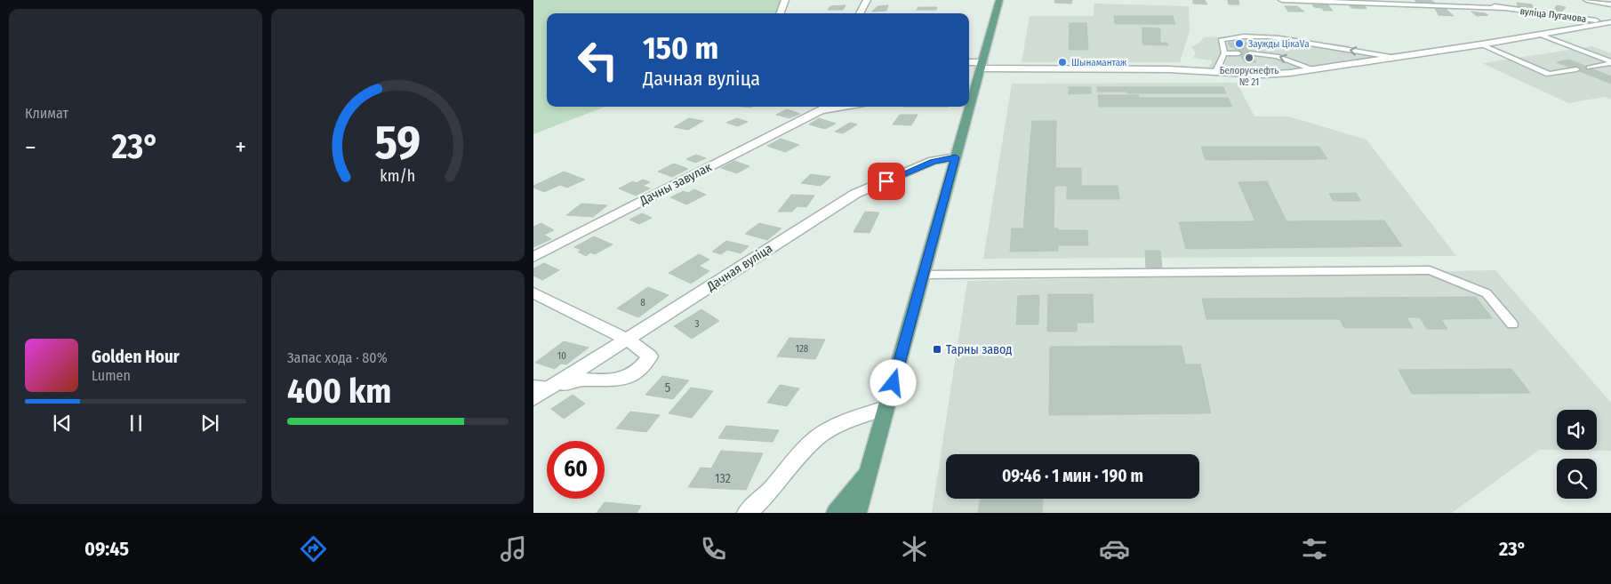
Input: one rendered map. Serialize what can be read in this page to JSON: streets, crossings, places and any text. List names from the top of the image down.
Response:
{
  "streets": {
    "street": ["вуліца Пугачова", "Дачны завулак", "Дачная вуліца"]
  },
  "places": {
    "other": ["Заужды ЦікаVа", "Белоруснефть № 21", "Шынамантаж"],
    "transit": ["Тарны завод"]
  },
  "house_numbers": [
    "8",
    "3",
    "128",
    "10",
    "5",
    "132"
  ],
  "page": {
    "tile": [
      "Климат",
      ["Запас хода · 80%", "400 km"]
    ],
    "turn": ["150 m", "Дачная вуліца"],
    "heat": ["−", "23°", "+"],
    "song": ["Golden Hour", "Lumen"],
    "limit": "60",
    "trip": "09:46 · 1 мин · 190 m",
    "tabs": ["09:45", "23°"],
    "gauge": ["59", "km/h"]
  }
}
